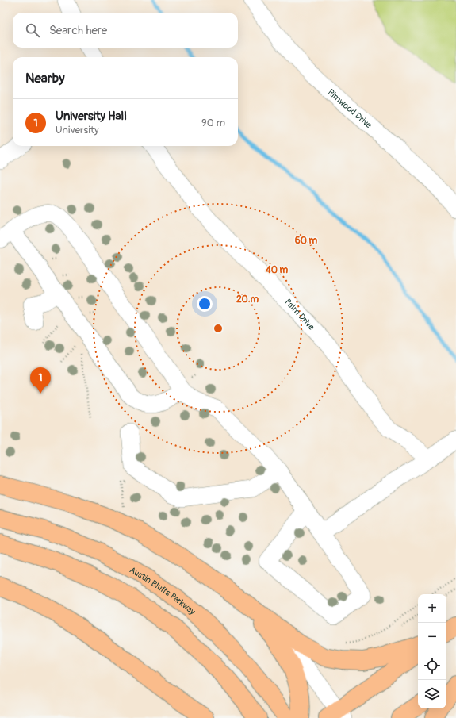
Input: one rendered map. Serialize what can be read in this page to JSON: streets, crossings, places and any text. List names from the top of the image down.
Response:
{
  "streets": {
    "main road": ["Austin Bluffs Parkway"],
    "street": ["Rimwood Drive", "Palm Drive"]
  },
  "page": {
    "search": "Search here",
    "heading": "Nearby",
    "list": [
      {
        "mark": "1",
        "name": "University Hall",
        "note": "University",
        "value": "90 m"
      }
    ],
    "pins": "1",
    "map_buttons": ["+", "−"]
  },
  "rings": ["60 m", "40 m", "20 m"]
}
